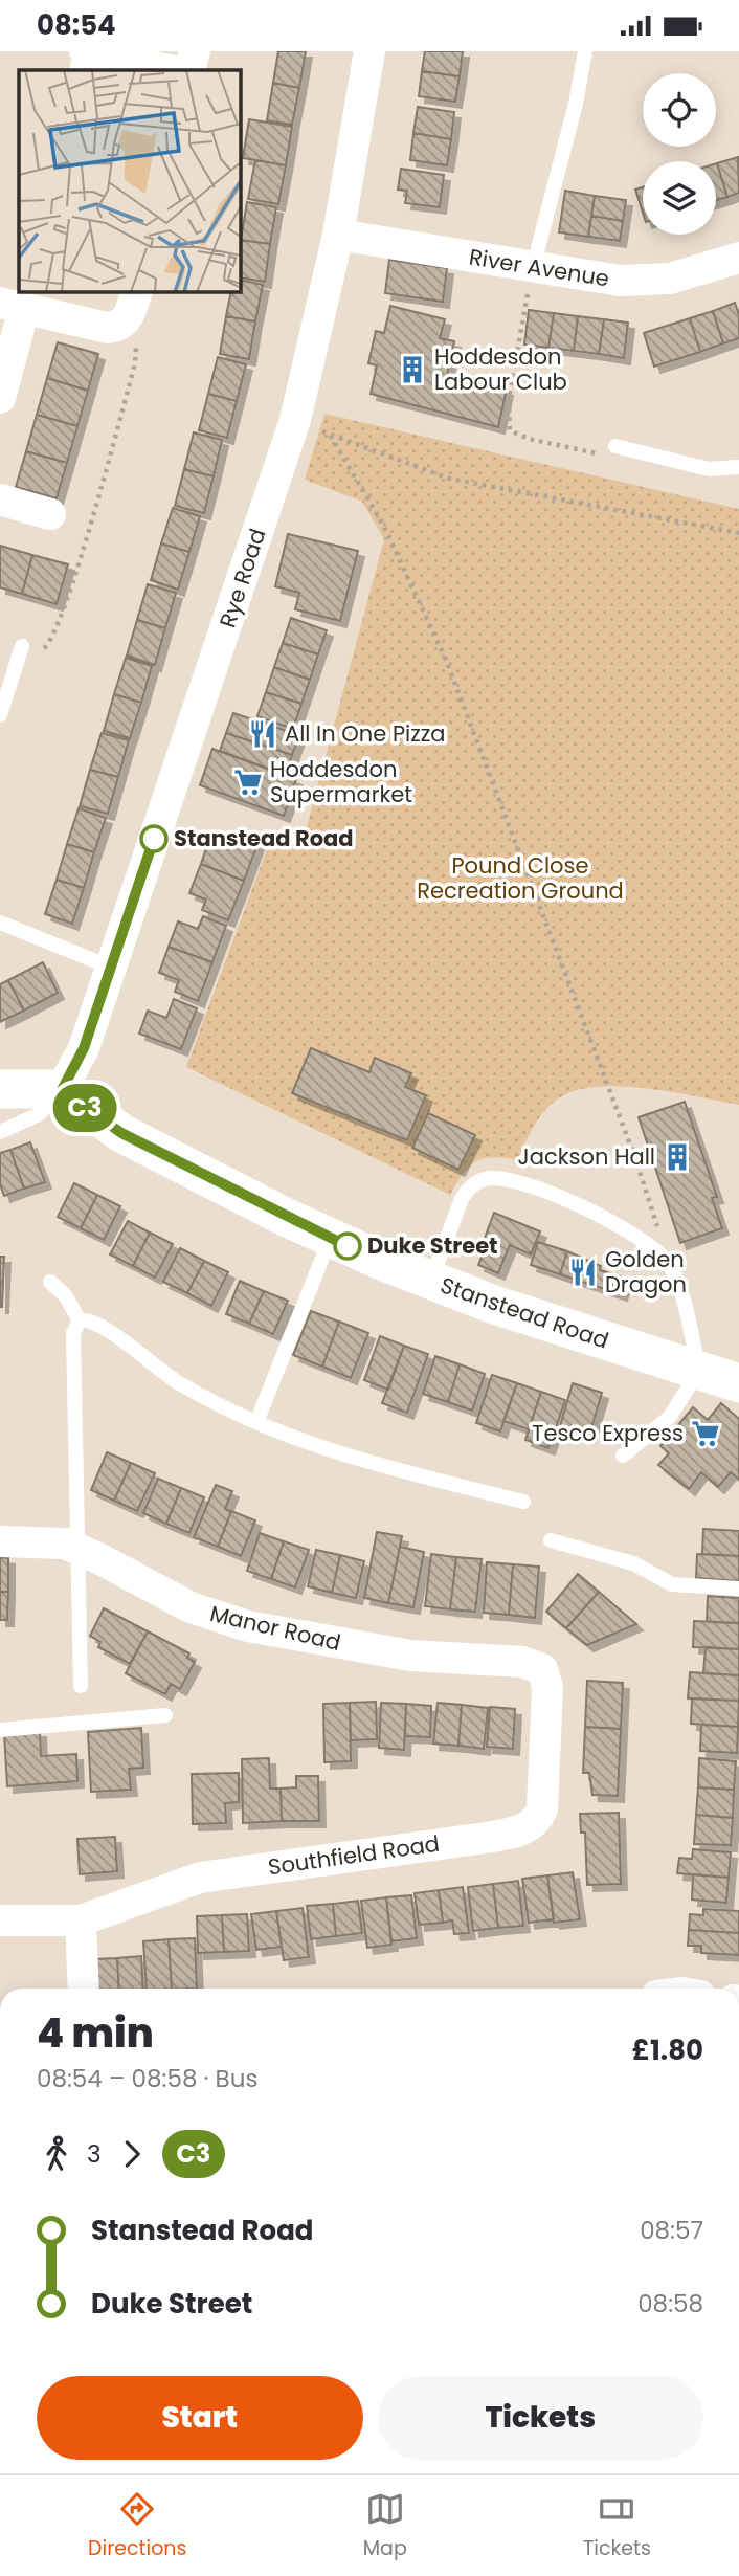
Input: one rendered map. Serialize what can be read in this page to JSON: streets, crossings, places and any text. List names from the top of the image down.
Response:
{
  "streets": {
    "street": [
      "River Avenue",
      "Rye Road",
      "Stanstead Road",
      "Manor Road",
      "Southfield Road"
    ]
  },
  "crossings": [
    ["River Avenue", "Rye Road"],
    ["Rye Road", "Stanstead Road"],
    ["Manor Road", "Southfield Road"]
  ],
  "parks": ["Pound Close Recreation Ground"],
  "places": {
    "building": ["Hoddesdon Labour Club", "Jackson Hall"],
    "restaurant": ["All In One Pizza", "Golden Dragon"],
    "supermarket": ["Hoddesdon Supermarket", "Tesco Express"],
    "other": ["Stanstead Road", "Duke Street"]
  },
  "lines": ["bus line C3"],
  "page": {
    "status": "08:54",
    "on_map": "C3",
    "heading": ["4 min", "08:54 – 08:58 · Bus", "£1.80"],
    "legs": ["3", "C3"],
    "list": [
      {
        "name": "Stanstead Road",
        "value": "08:57"
      },
      {
        "name": "Duke Street",
        "value": "08:58"
      }
    ],
    "buttons": ["Start", "Tickets"],
    "tabs": ["Directions", "Map", "Tickets"]
  }
}
